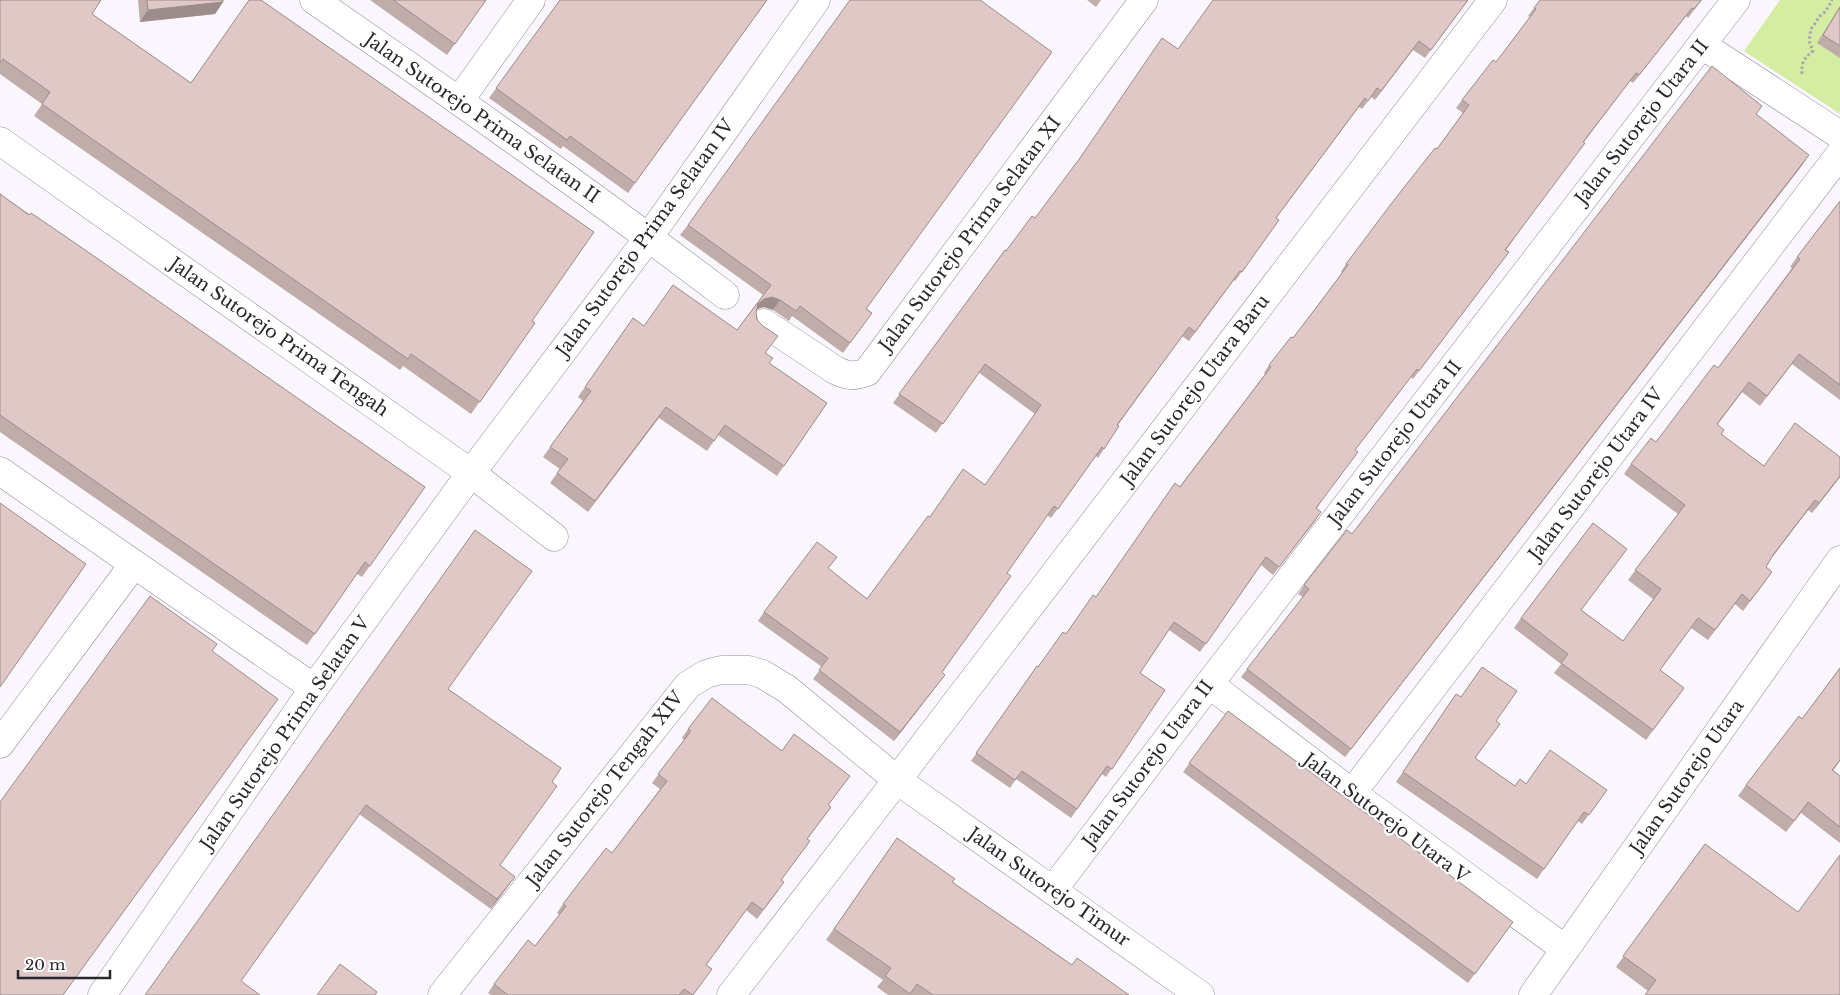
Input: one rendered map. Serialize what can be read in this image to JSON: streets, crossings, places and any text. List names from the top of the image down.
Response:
{
  "streets": {
    "street": [
      "Jalan Sutorejo Prima Selatan II",
      "Jalan Sutorejo Utara II",
      "Jalan Sutorejo Prima Selatan XI",
      "Jalan Sutorejo Prima Selatan IV",
      "Jalan Sutorejo Prima Tengah",
      "Jalan Sutorejo Utara Baru",
      "Jalan Sutorejo Utara IV",
      "Jalan Sutorejo Prima Selatan V",
      "Jalan Sutorejo Utara",
      "Jalan Sutorejo Tengah XIV",
      "Jalan Sutorejo Utara V",
      "Jalan Sutorejo Timur"
    ]
  },
  "crossings": [
    ["Jalan Sutorejo Prima Selatan II", "Jalan Sutorejo Prima Selatan IV"],
    ["Jalan Sutorejo Utara II", "Jalan Sutorejo Utara V"],
    ["Jalan Sutorejo Prima Selatan IV", "Jalan Sutorejo Prima Tengah"],
    ["Jalan Sutorejo Prima Selatan IV", "Jalan Sutorejo Prima Selatan V"],
    ["Jalan Sutorejo Prima Tengah", "Jalan Sutorejo Prima Selatan V"],
    ["Jalan Sutorejo Utara Baru", "Jalan Sutorejo Tengah XIV"],
    ["Jalan Sutorejo Utara Baru", "Jalan Sutorejo Timur"],
    ["Jalan Sutorejo Utara IV", "Jalan Sutorejo Utara V"],
    ["Jalan Sutorejo Utara", "Jalan Sutorejo Utara V"],
    ["Jalan Sutorejo Tengah XIV", "Jalan Sutorejo Timur"]
  ],
  "scale_bar": "20 m"
}
